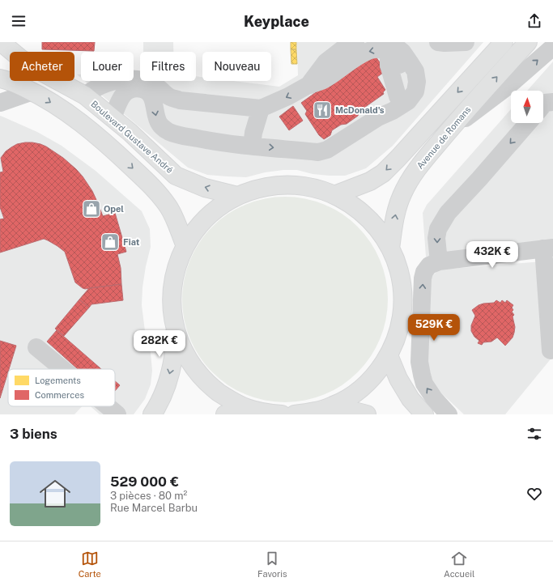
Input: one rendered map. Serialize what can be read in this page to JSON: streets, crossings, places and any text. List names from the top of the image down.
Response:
{
  "streets": {
    "main road": ["Boulevard Gustave André", "Avenue de Romans"]
  },
  "places": {
    "restaurant": ["McDonald's"],
    "shop": ["Opel", "Fiat"]
  },
  "legend": ["Logements", "Commerces"],
  "north": "top",
  "page": {
    "header": "Keyplace",
    "chip": [
      "Acheter",
      "Louer",
      "Filtres",
      "Nouveau"
    ],
    "price": ["432K €", "529K €", "282K €"],
    "heading": "3 biens",
    "list": [
      {
        "name": "529 000 €",
        "note": "3 pièces · 80 m² · Rue Marcel Barbu"
      }
    ],
    "tabs": ["Carte", "Favoris", "Accueil"]
  }
}
